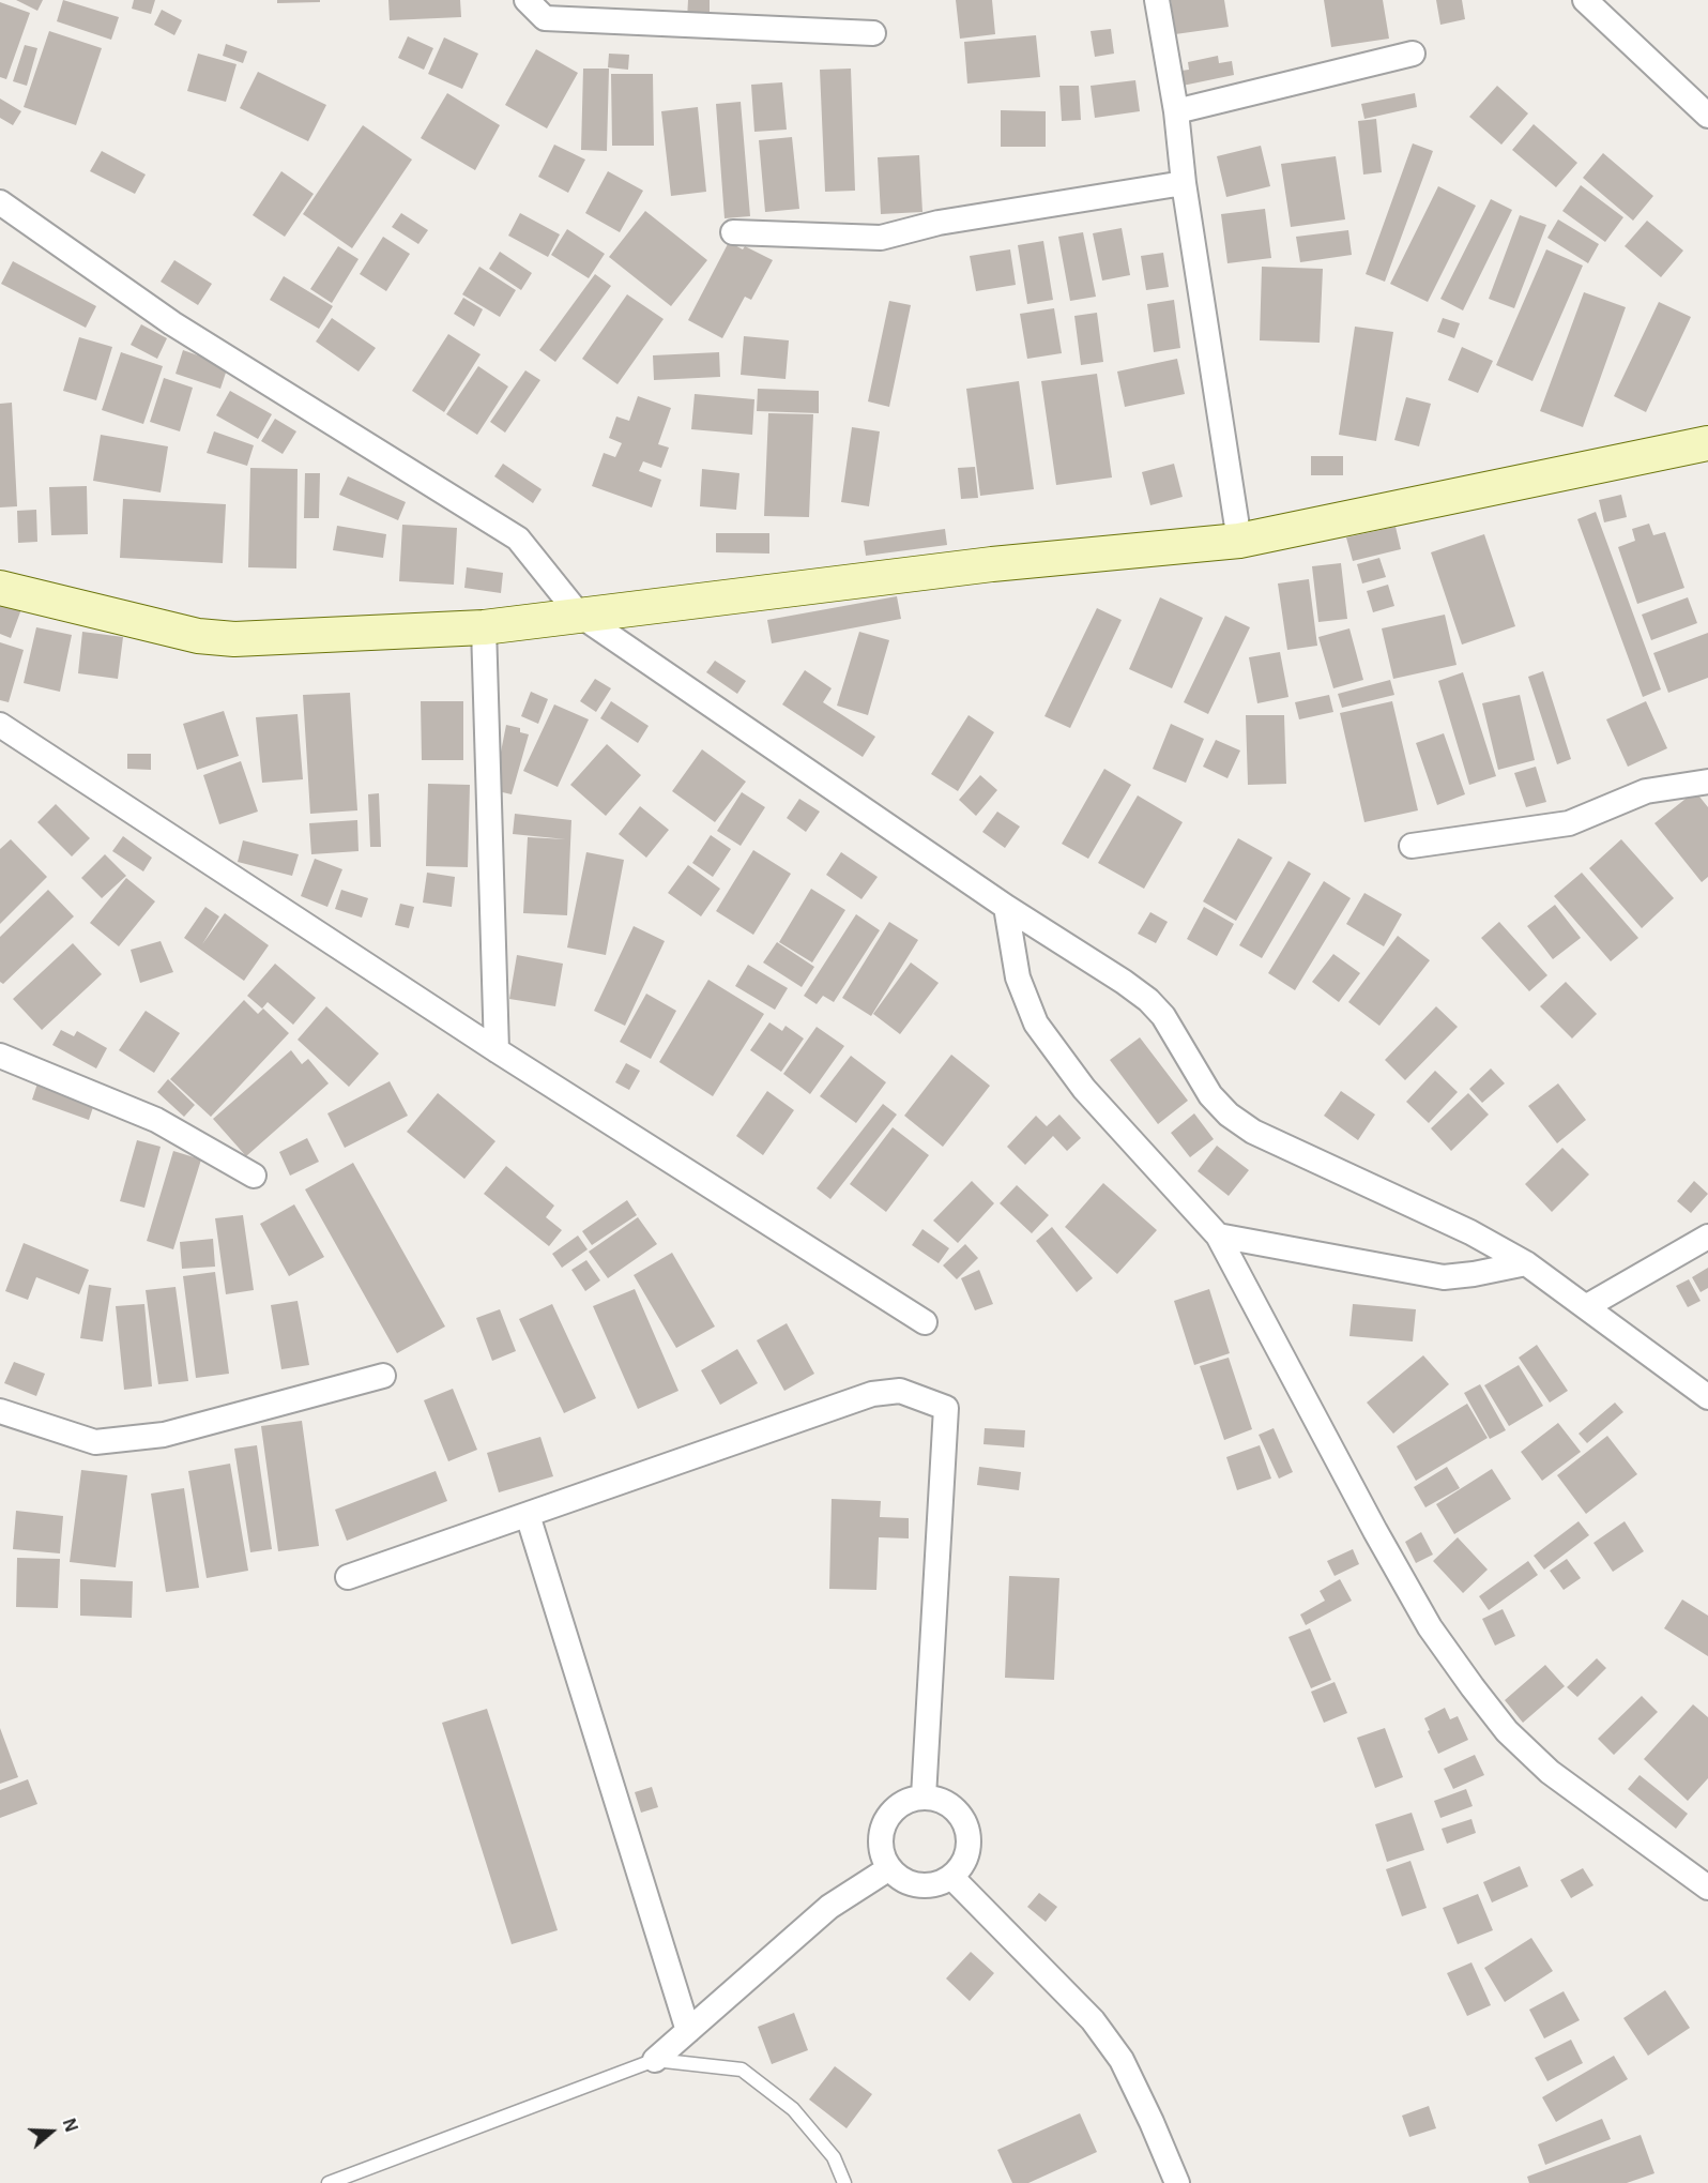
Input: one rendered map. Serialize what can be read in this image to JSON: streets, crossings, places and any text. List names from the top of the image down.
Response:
{
  "north": "right"
}
